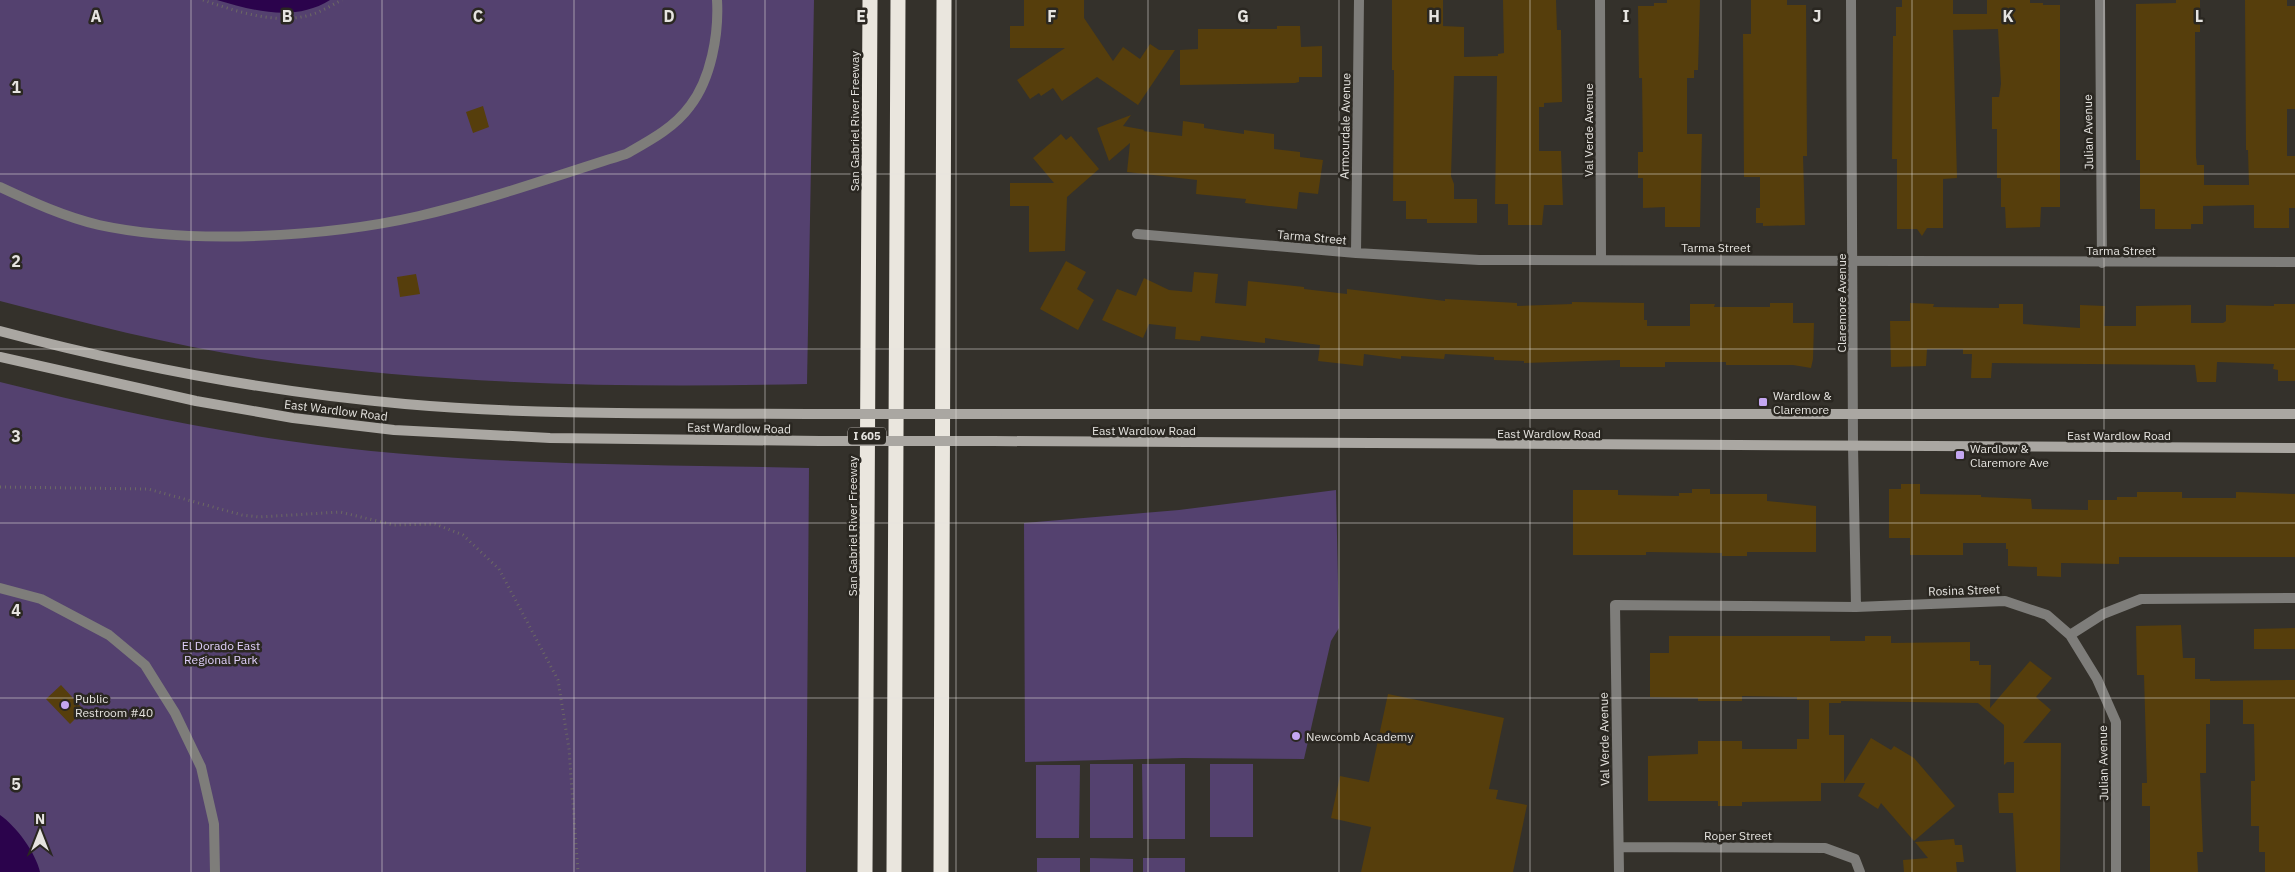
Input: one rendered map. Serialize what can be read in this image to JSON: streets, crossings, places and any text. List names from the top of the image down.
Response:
{
  "streets": {
    "highway": ["San Gabriel River Freeway", "I 605"],
    "main road": ["East Wardlow Road"],
    "street": [
      "Armourdale Avenue",
      "Val Verde Avenue",
      "Julian Avenue",
      "Tarma Street",
      "Claremore Avenue",
      "Rosina Street",
      "Roper Street"
    ]
  },
  "crossings": [
    ["Armourdale Avenue", "Tarma Street"],
    ["Val Verde Avenue", "Tarma Street"],
    ["Val Verde Avenue", "Rosina Street"],
    ["Val Verde Avenue", "Roper Street"],
    ["Julian Avenue", "Tarma Street"],
    ["Julian Avenue", "Rosina Street"],
    ["Tarma Street", "Claremore Avenue"],
    ["Claremore Avenue", "East Wardlow Road"],
    ["Claremore Avenue", "Rosina Street"]
  ],
  "parks": ["El Dorado East Regional Park"],
  "places": {
    "transit": ["Wardlow & Claremore", "Wardlow & Claremore Ave"],
    "other": ["Public Restroom #40", "Newcomb Academy"]
  },
  "north": "top",
  "grid": {
    "columns": [
      "A",
      "B",
      "C",
      "D",
      "E",
      "F",
      "G",
      "H",
      "I",
      "J",
      "K",
      "L"
    ],
    "rows": [
      "1",
      "2",
      "3",
      "4",
      "5"
    ]
  }
}
